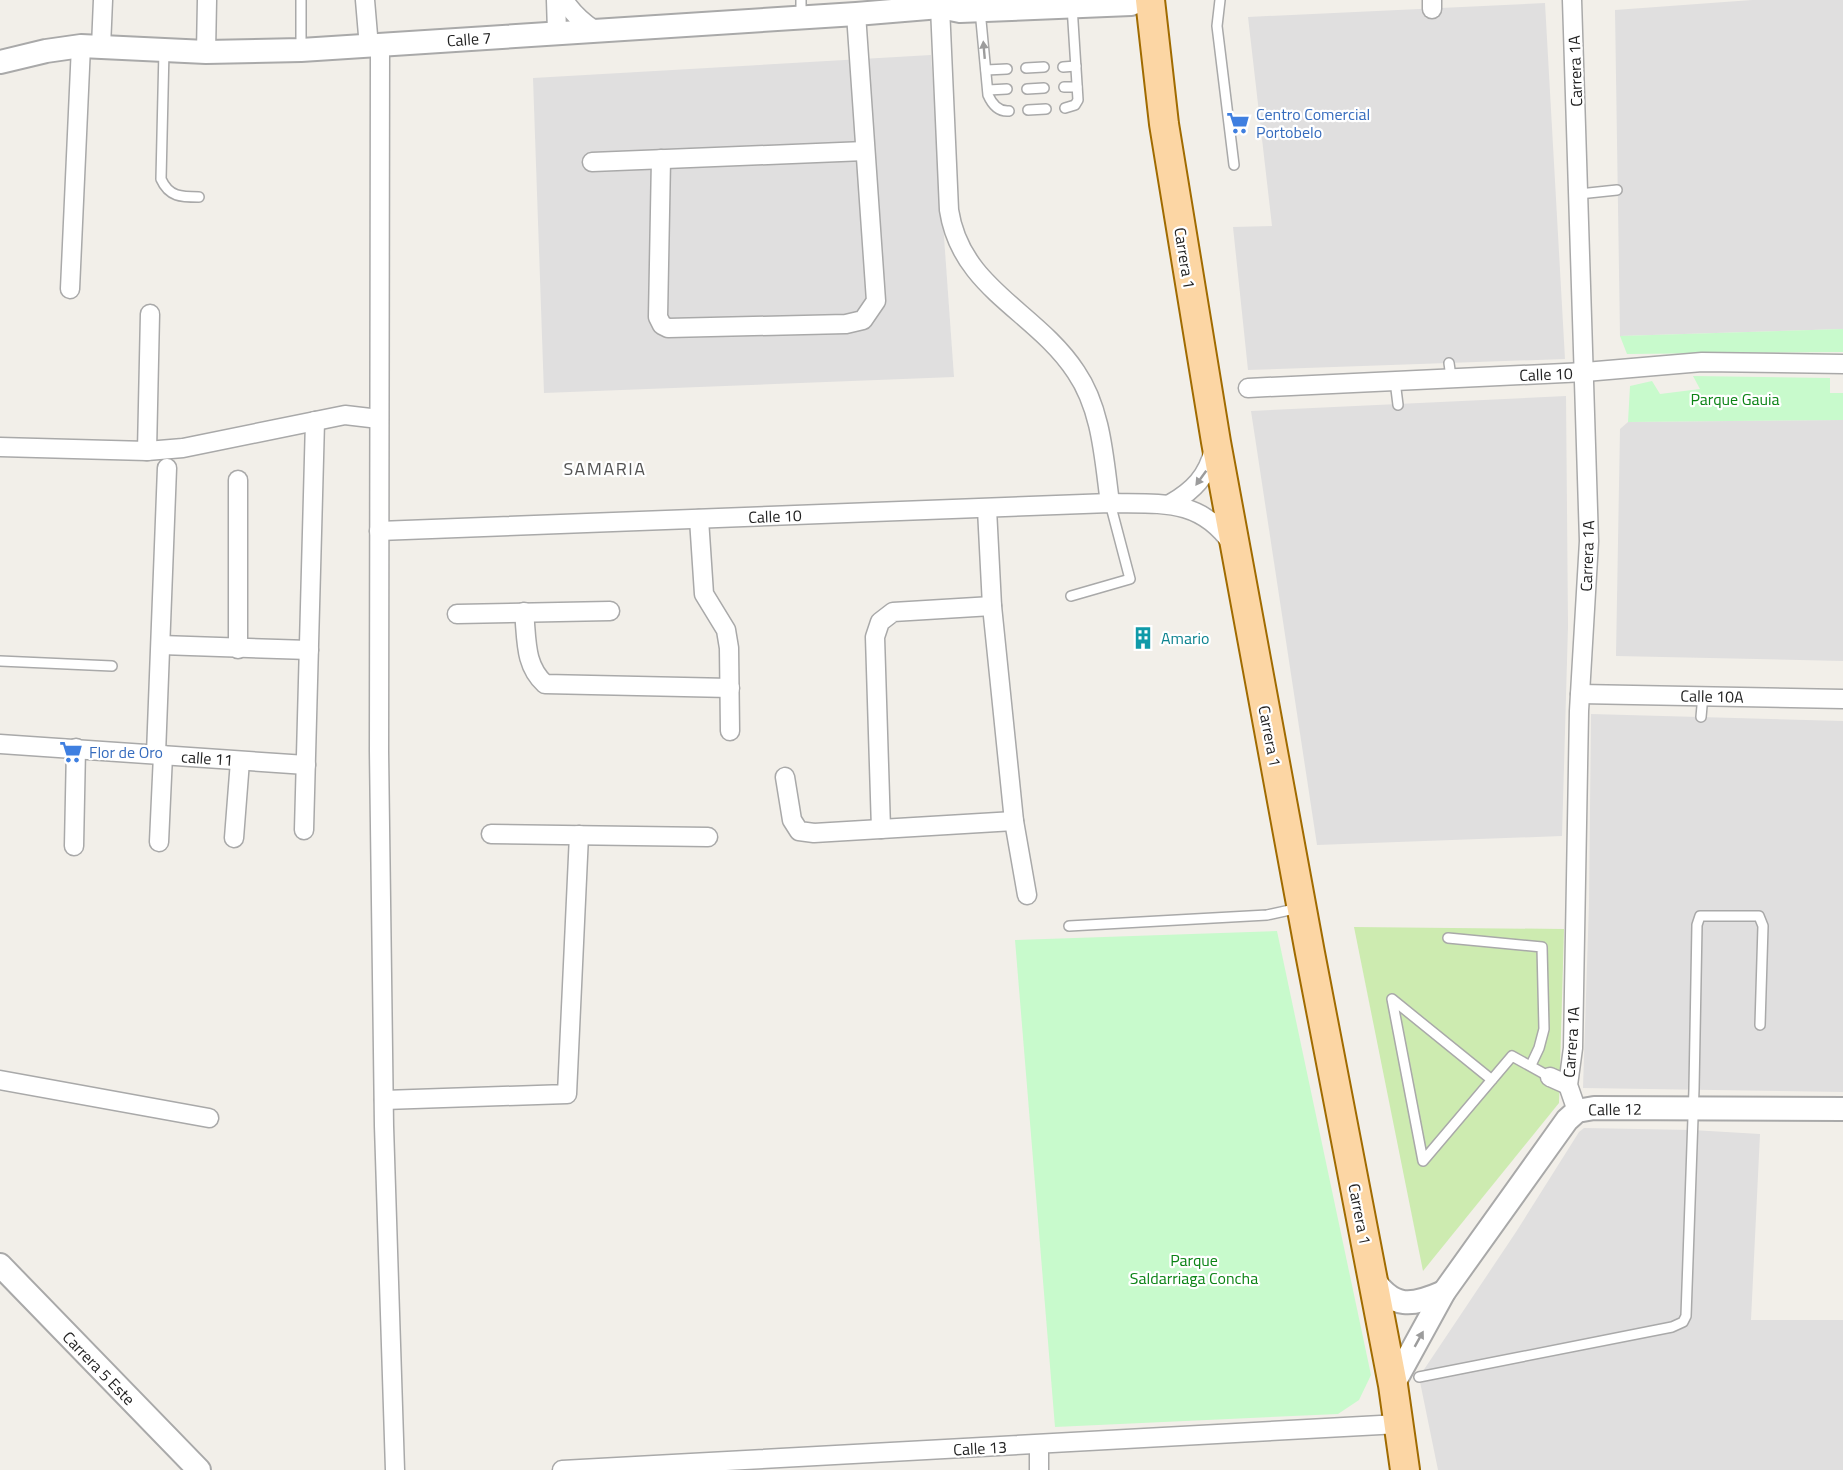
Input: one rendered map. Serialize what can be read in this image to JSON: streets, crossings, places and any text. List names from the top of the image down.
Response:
{
  "streets": {
    "main road": ["Carrera 1"],
    "street": [
      "Calle 7",
      "Carrera 1A",
      "Calle 10",
      "Calle 10A",
      "calle 11",
      "Calle 12",
      "Carrera 5 Este",
      "Calle 13"
    ]
  },
  "crossings": [
    ["Carrera 1A", "Calle 10"],
    ["Carrera 1A", "Calle 10A"],
    ["Carrera 1A", "Calle 12"],
    ["Carrera 1", "Calle 10"],
    ["Carrera 1", "Calle 12"],
    ["Carrera 1", "Calle 13"]
  ],
  "districts": ["SAMARIA"],
  "parks": ["Parque Gauia", "Parque Saldarriaga Concha"],
  "places": {
    "supermarket": ["Centro Comercial Portobelo", "Flor de Oro"],
    "building": ["Amario"]
  }
}
